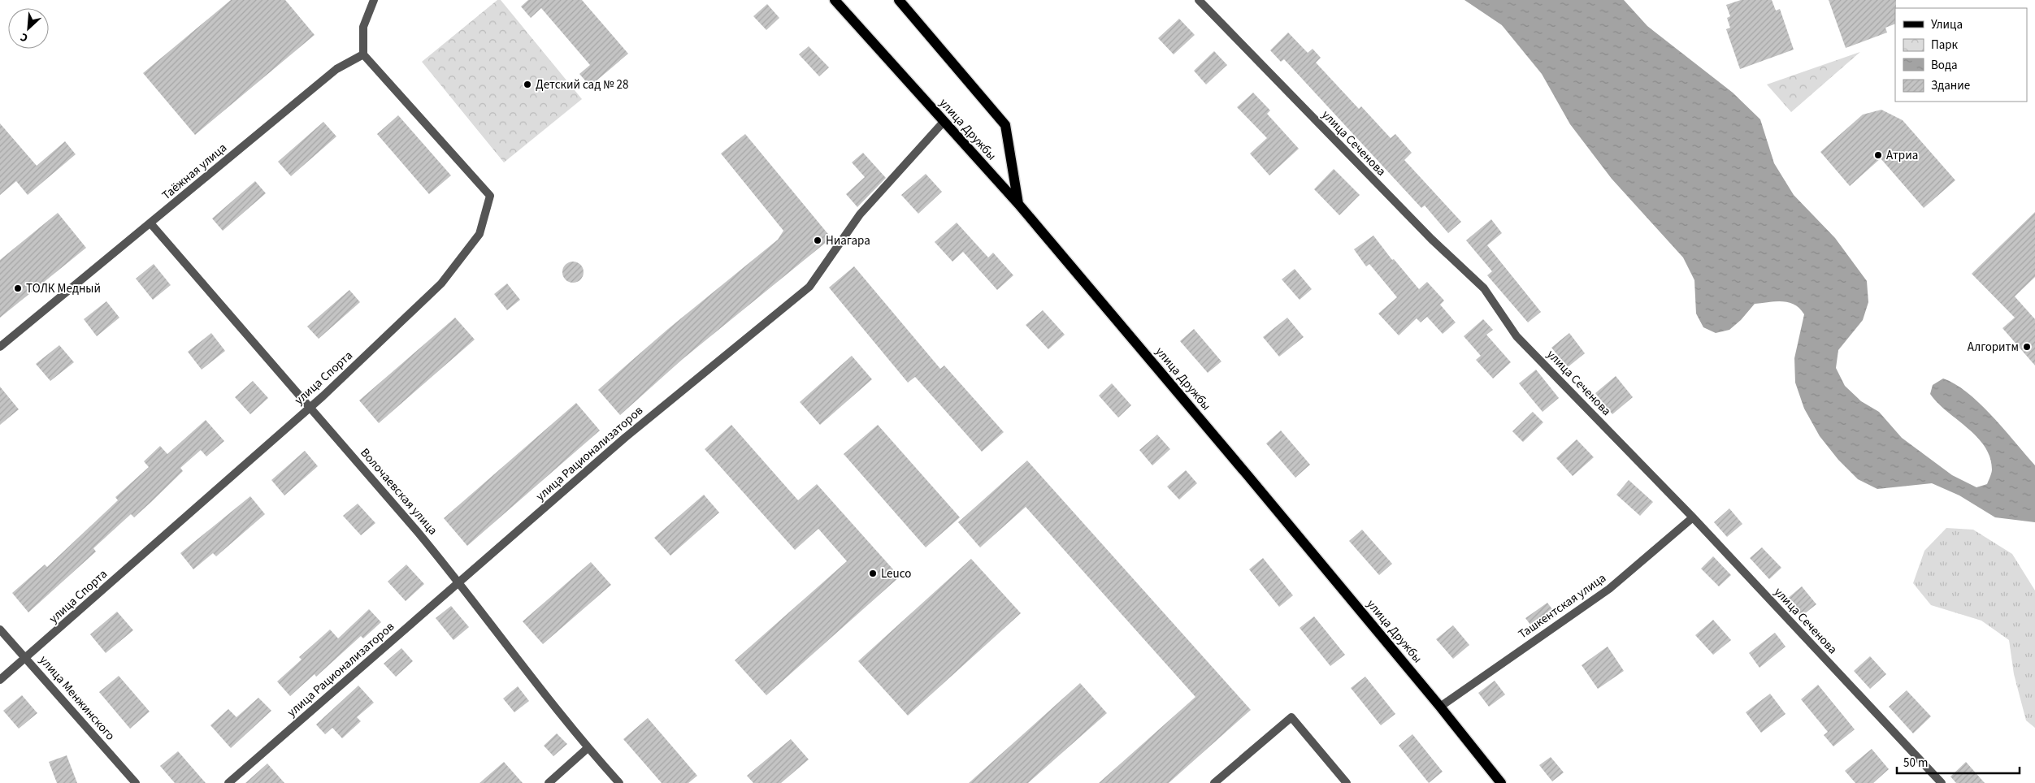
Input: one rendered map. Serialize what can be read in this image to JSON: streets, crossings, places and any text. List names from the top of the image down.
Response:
{
  "streets": {
    "main road": ["улица Дружбы"],
    "street": [
      "улица Сеченова",
      "Таёжная улица",
      "улица Спорта",
      "улица Рационализаторов",
      "Волочаевская улица",
      "Ташкентская улица",
      "улица Менжинского"
    ]
  },
  "crossings": [
    ["улица Дружбы", "улица Рационализаторов"],
    ["улица Дружбы", "Ташкентская улица"],
    ["улица Сеченова", "Ташкентская улица"],
    ["Таёжная улица", "улица Спорта"],
    ["Таёжная улица", "Волочаевская улица"],
    ["улица Спорта", "Волочаевская улица"],
    ["улица Спорта", "улица Менжинского"],
    ["улица Рационализаторов", "Волочаевская улица"]
  ],
  "places": [
    "Детский сад № 28",
    "Атриа",
    "Ниагара",
    "ТОЛК Медный",
    "Алгоритм",
    "Leuco"
  ],
  "legend": [
    "Улица",
    "Парк",
    "Вода",
    "Здание"
  ],
  "scale_bar": "50 m",
  "north": "bottom left"
}
